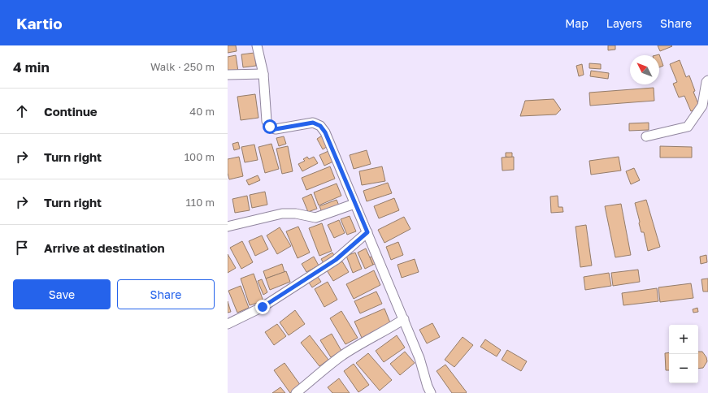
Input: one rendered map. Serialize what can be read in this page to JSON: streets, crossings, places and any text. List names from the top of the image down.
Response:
{
  "north": "top left",
  "page": {
    "header": "Kartio",
    "nav": ["Map", "Layers", "Share"],
    "heading": ["4 min", "Walk · 250 m"],
    "list": [
      ["Continue", "40 m"],
      ["Turn right", "100 m"],
      ["Turn right", "110 m"],
      "Arrive at destination"
    ],
    "buttons": ["Save", "Share"],
    "map_buttons": ["+", "−"]
  }
}
